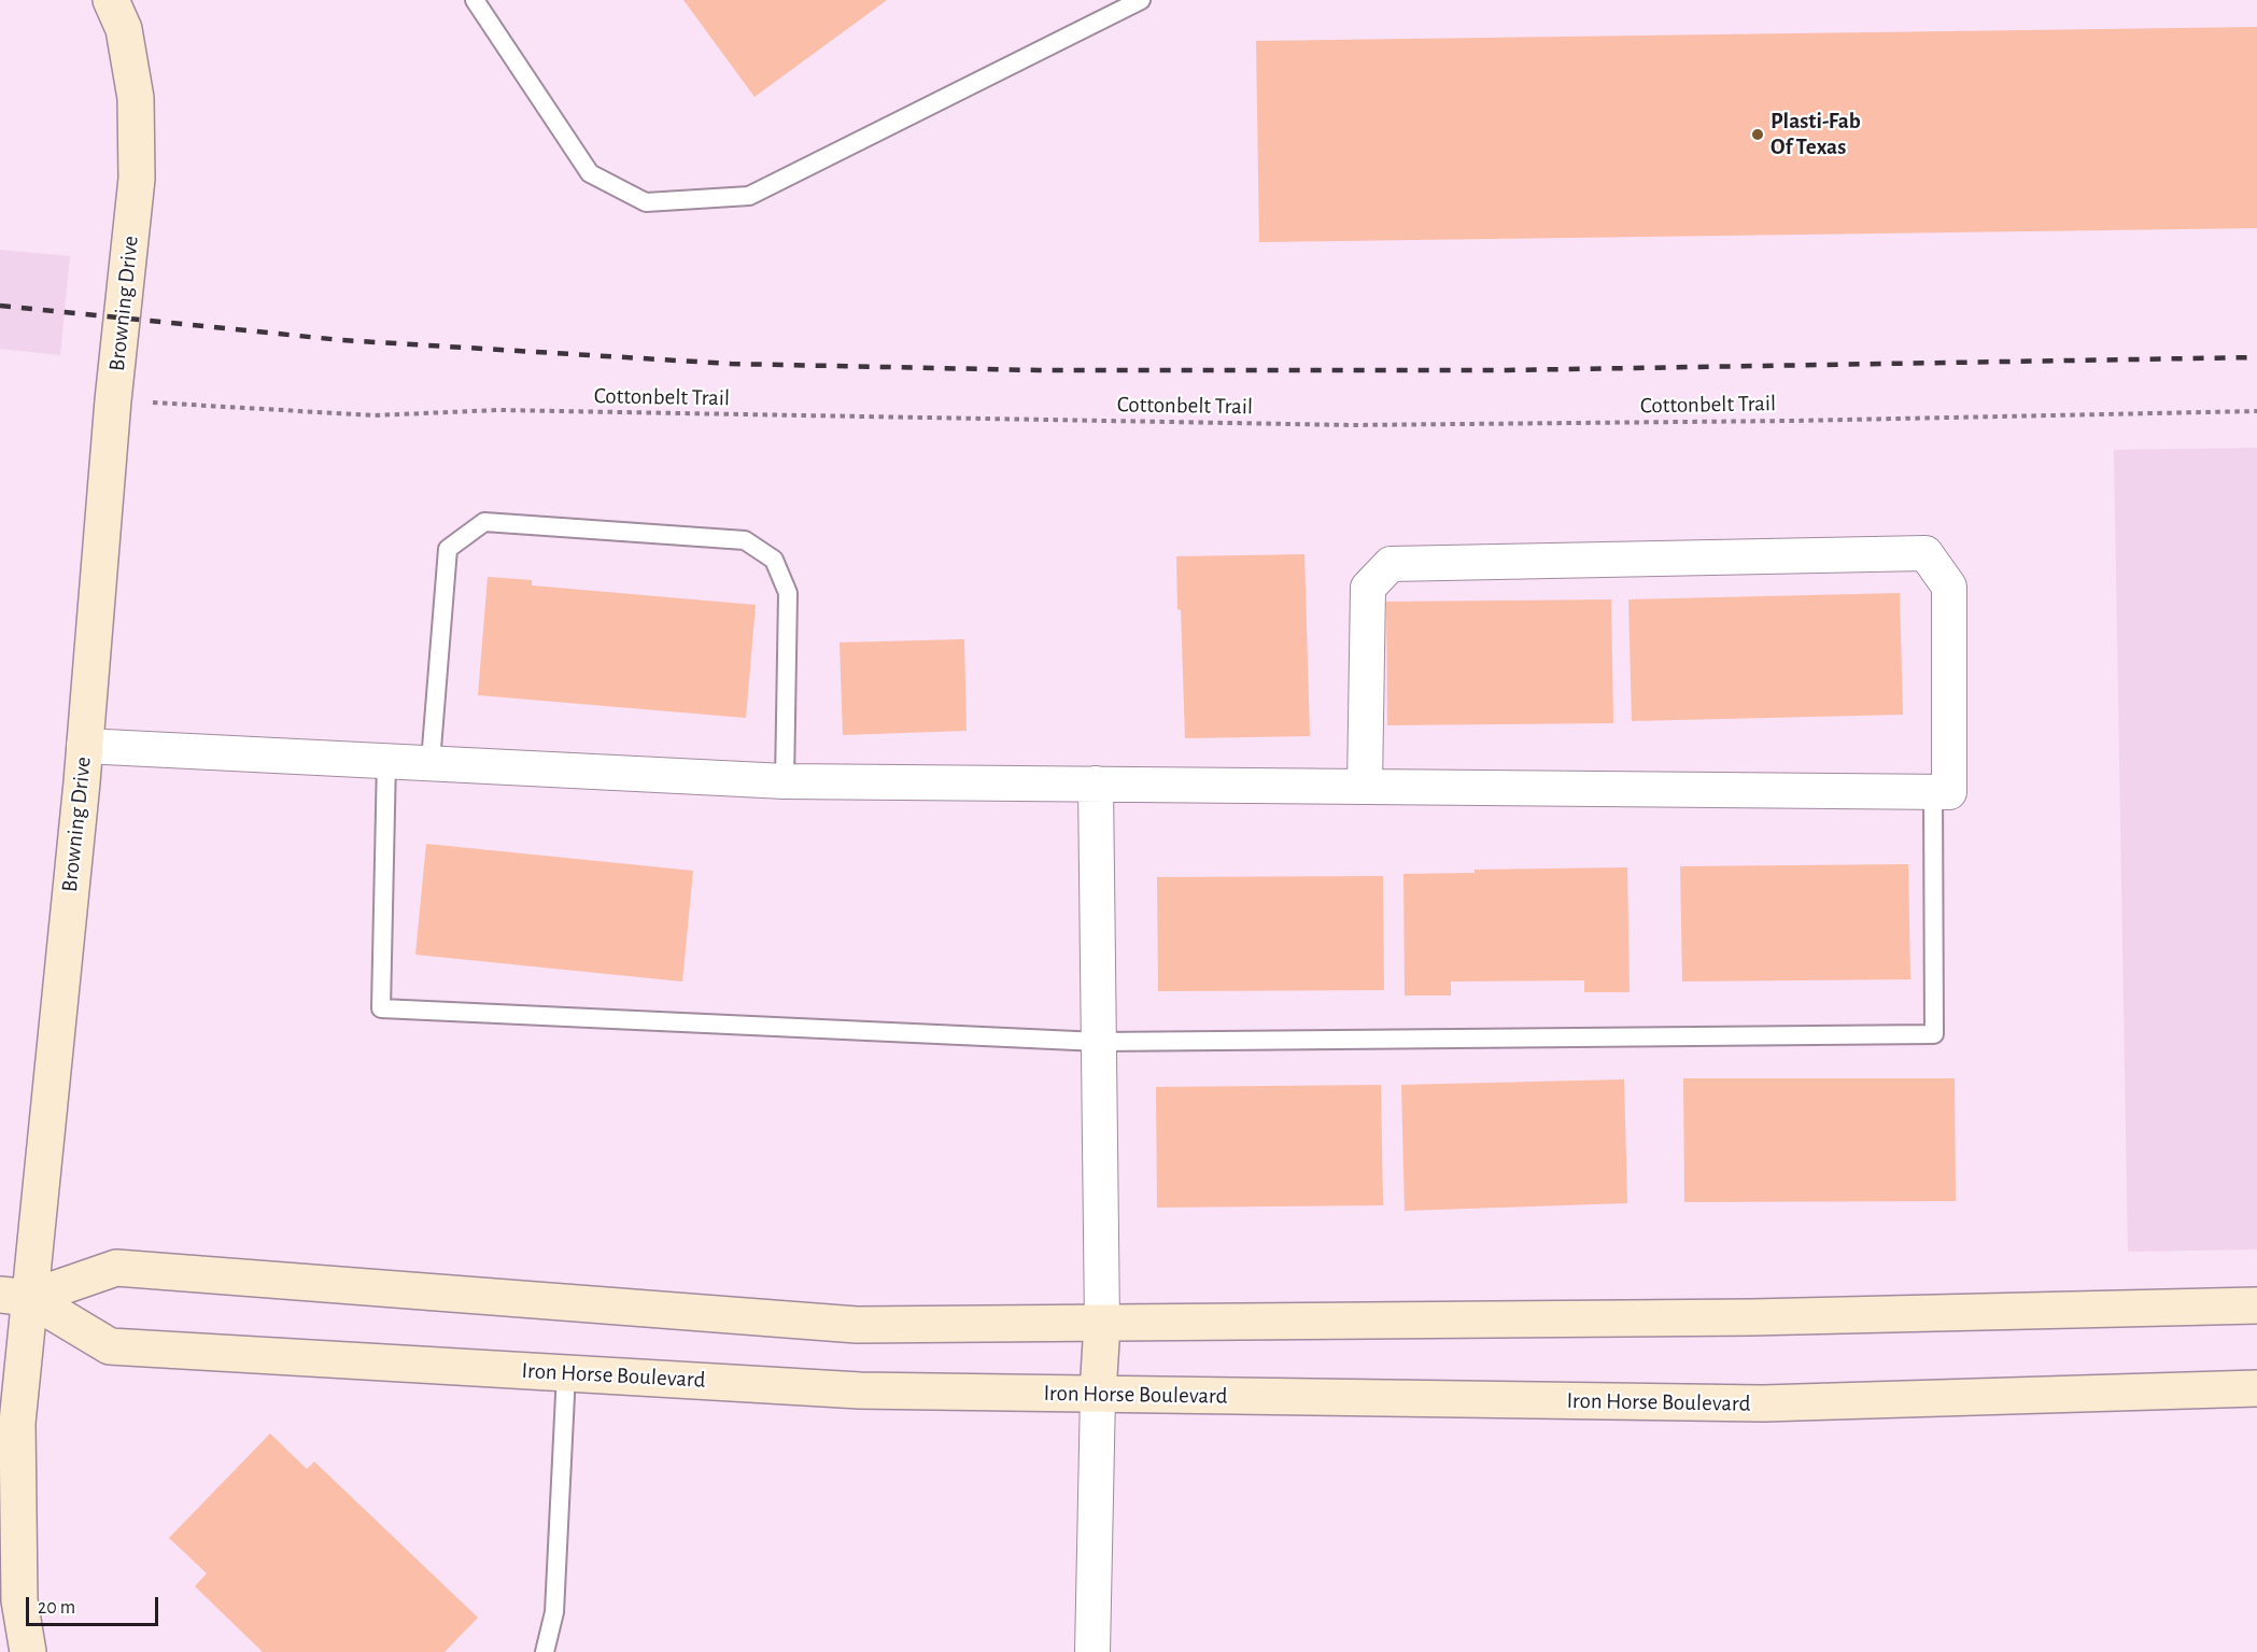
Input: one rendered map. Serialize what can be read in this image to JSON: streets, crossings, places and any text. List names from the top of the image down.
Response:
{
  "streets": {
    "street": ["Browning Drive", "Iron Horse Boulevard"],
    "path": ["Cottonbelt Trail"]
  },
  "crossings": [
    ["Browning Drive", "Cottonbelt Trail"],
    ["Browning Drive", "Iron Horse Boulevard"]
  ],
  "places": ["Plasti-Fab Of Texas"],
  "scale_bar": "20 m"
}
